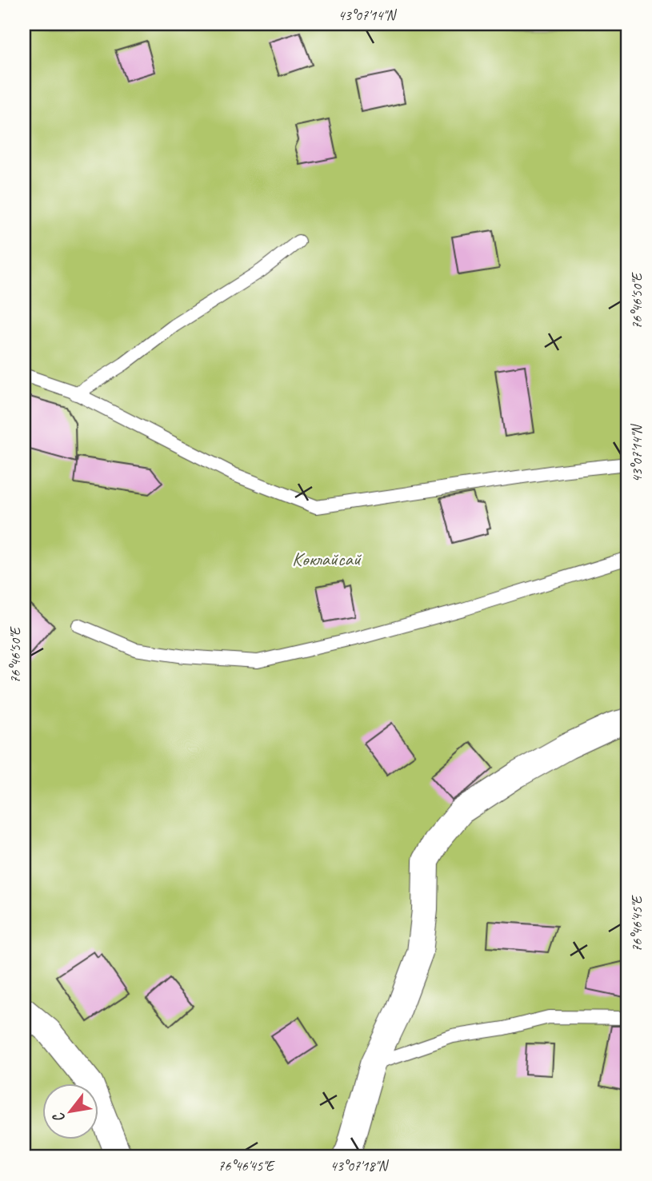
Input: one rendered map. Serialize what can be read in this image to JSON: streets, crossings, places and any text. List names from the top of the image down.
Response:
{
  "parks": ["Көклайсай"],
  "north": "bottom left",
  "coordinates": [
    "43°07'14\"N",
    "76°46'50\"E",
    "76°46'45\"E",
    "43°07'18\"N"
  ]
}
